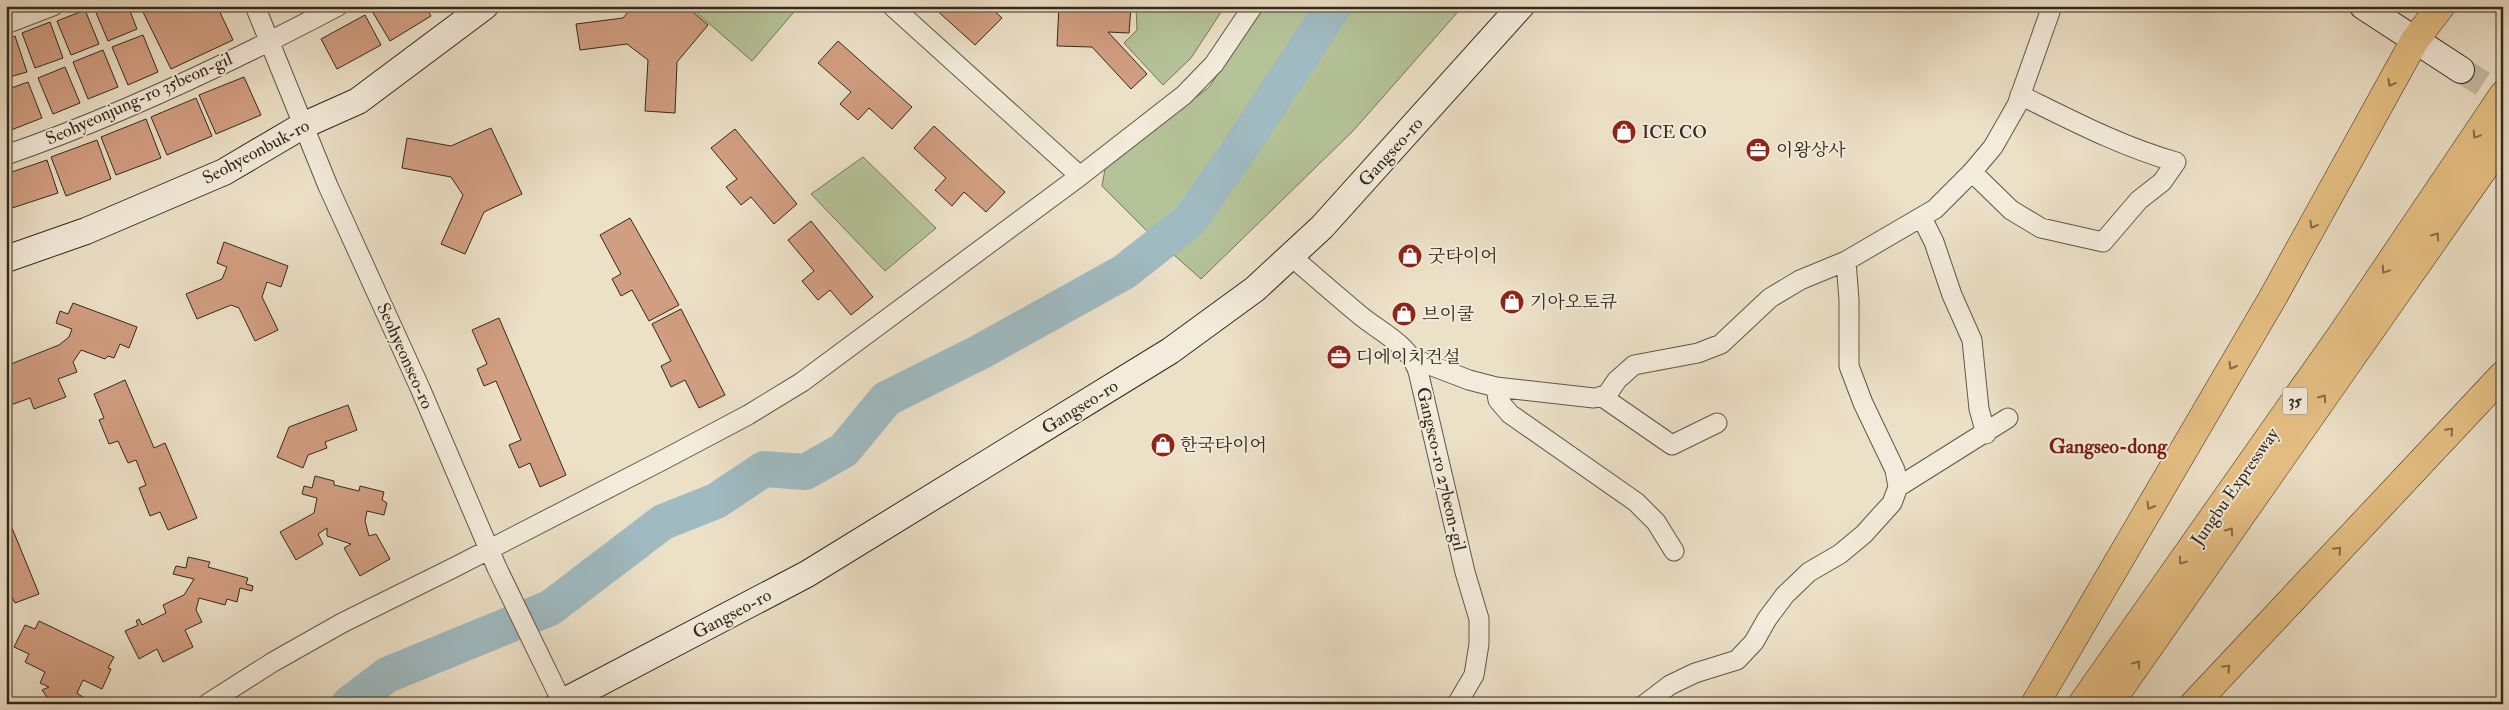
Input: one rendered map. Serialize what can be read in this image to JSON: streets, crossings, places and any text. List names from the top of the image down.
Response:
{
  "streets": {
    "highway": ["35", "Jungbu Expressway"],
    "street": [
      "Seohyeonjung-ro 35beon-gil",
      "Seohyeonbuk-ro",
      "Gangseo-ro",
      "Seohyeonseo-ro",
      "Gangseo-ro 27beon-gil"
    ]
  },
  "crossings": [
    ["Seohyeonjung-ro 35beon-gil", "Seohyeonseo-ro"],
    ["Seohyeonbuk-ro", "Seohyeonseo-ro"],
    ["Gangseo-ro", "Seohyeonseo-ro"]
  ],
  "districts": ["Gangseo-dong"],
  "places": {
    "shop": [
      "ICE CO",
      "굿타이어",
      "기아오토큐",
      "브이쿨",
      "한국타이어"
    ],
    "office": ["이왕상사", "디에이치건설"]
  }
}
